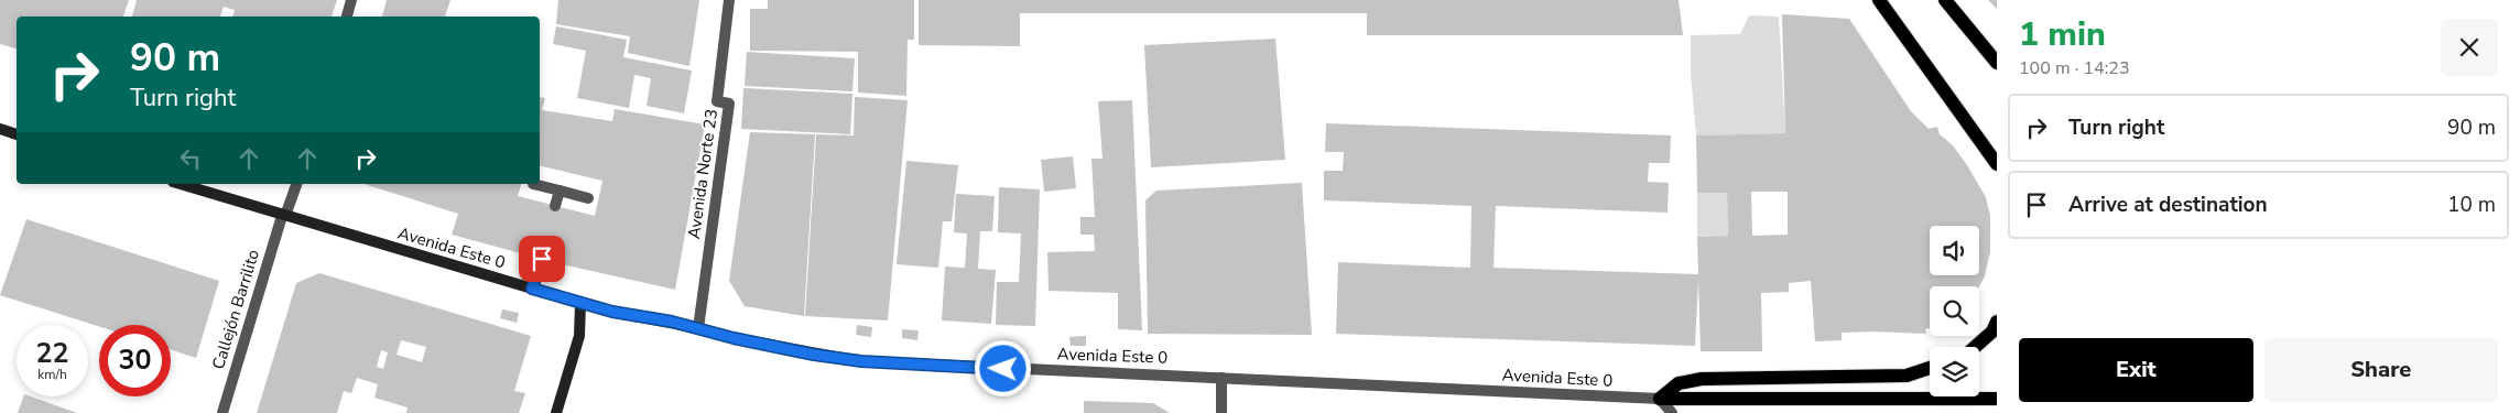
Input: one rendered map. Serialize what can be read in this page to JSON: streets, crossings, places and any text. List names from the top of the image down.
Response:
{
  "streets": {
    "main road": ["Avenida Este 0"],
    "street": ["Avenida Norte 23", "Callejón Barrilito"]
  },
  "crossings": [
    ["Avenida Norte 23", "Avenida Este 0"],
    ["Avenida Este 0", "Callejón Barrilito"]
  ],
  "page": {
    "heading": ["1 min", "100 m · 14:23"],
    "turn": ["90 m", "Turn right"],
    "list": [
      {
        "name": "Turn right",
        "value": "90 m"
      },
      {
        "name": "Arrive at destination",
        "value": "10 m"
      }
    ],
    "speed": "22 km/h",
    "limit": "30",
    "buttons": ["Exit", "Share"]
  }
}
